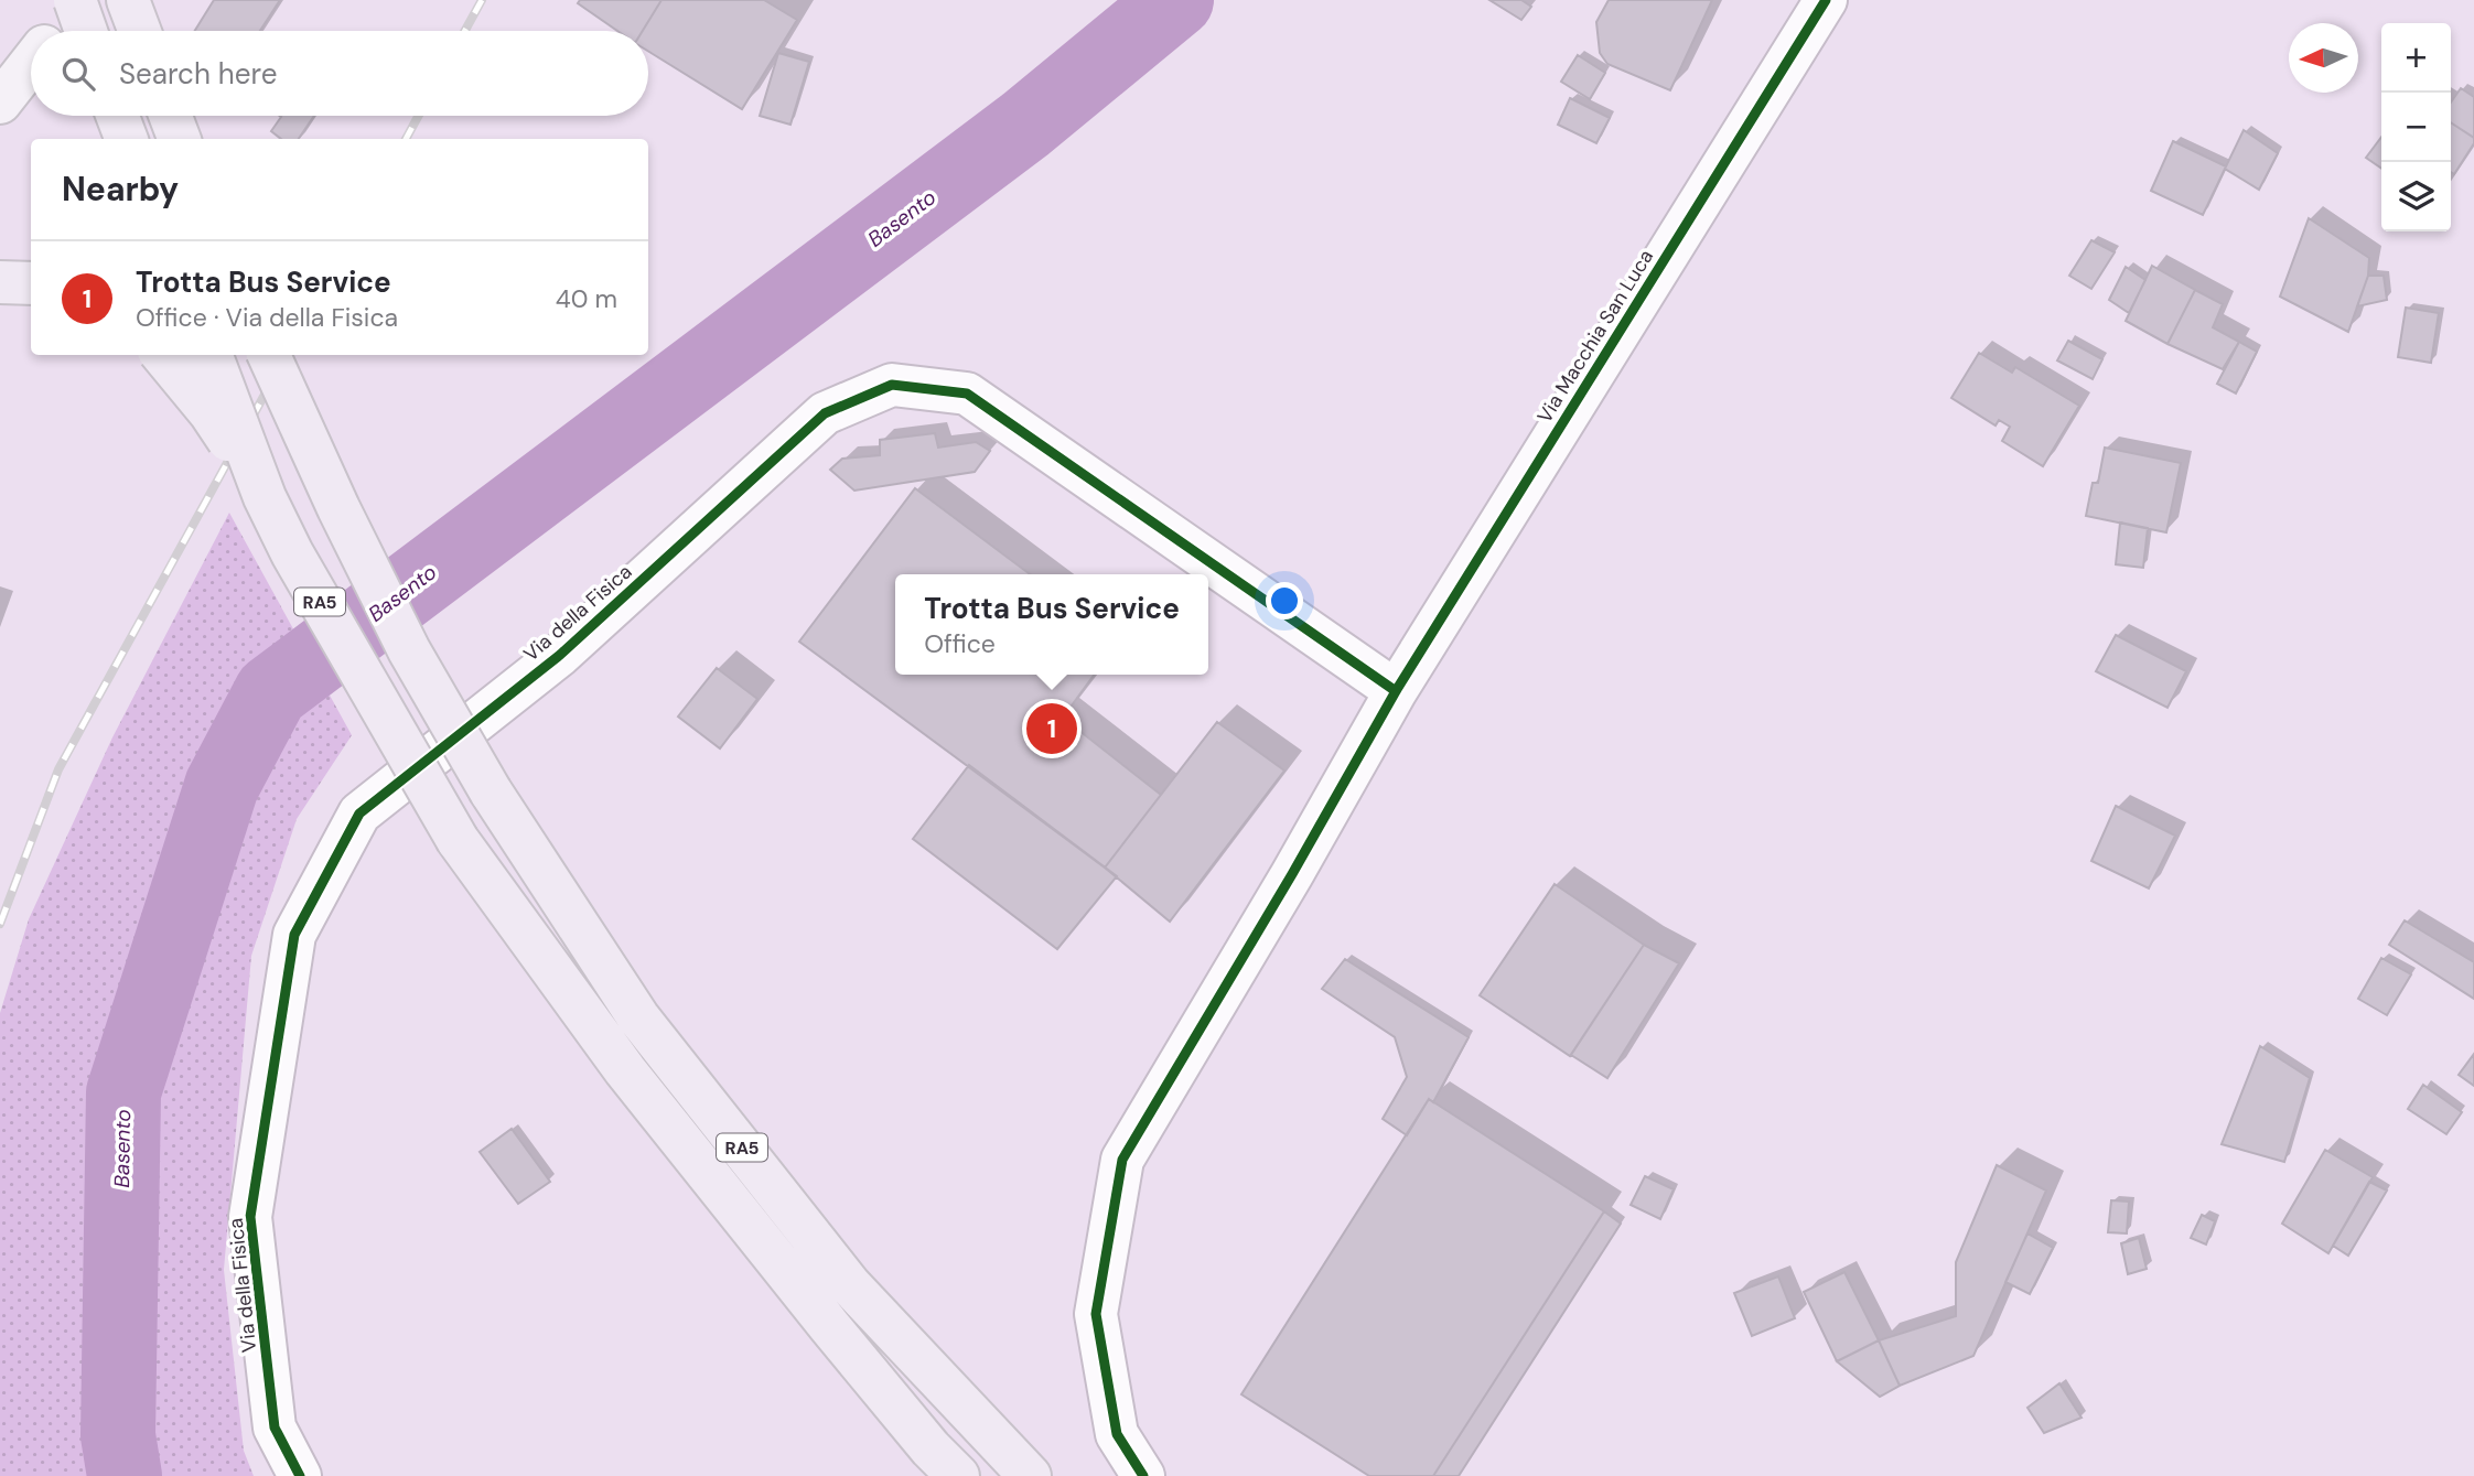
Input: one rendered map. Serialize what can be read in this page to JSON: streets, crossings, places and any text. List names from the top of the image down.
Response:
{
  "streets": {
    "highway": ["RA5"],
    "street": ["Via Macchia San Luca", "Via della Fisica"]
  },
  "crossings": [
    ["Via Macchia San Luca", "Via della Fisica"]
  ],
  "water": ["Basento"],
  "north": "left",
  "page": {
    "map_buttons": ["+", "−"],
    "search": "Search here",
    "heading": "Nearby",
    "list": [
      {
        "mark": "1",
        "name": "Trotta Bus Service",
        "note": "Office · Via della Fisica",
        "value": "40 m"
      }
    ],
    "popup": ["Trotta Bus Service", "Office"],
    "pins": "1"
  }
}
